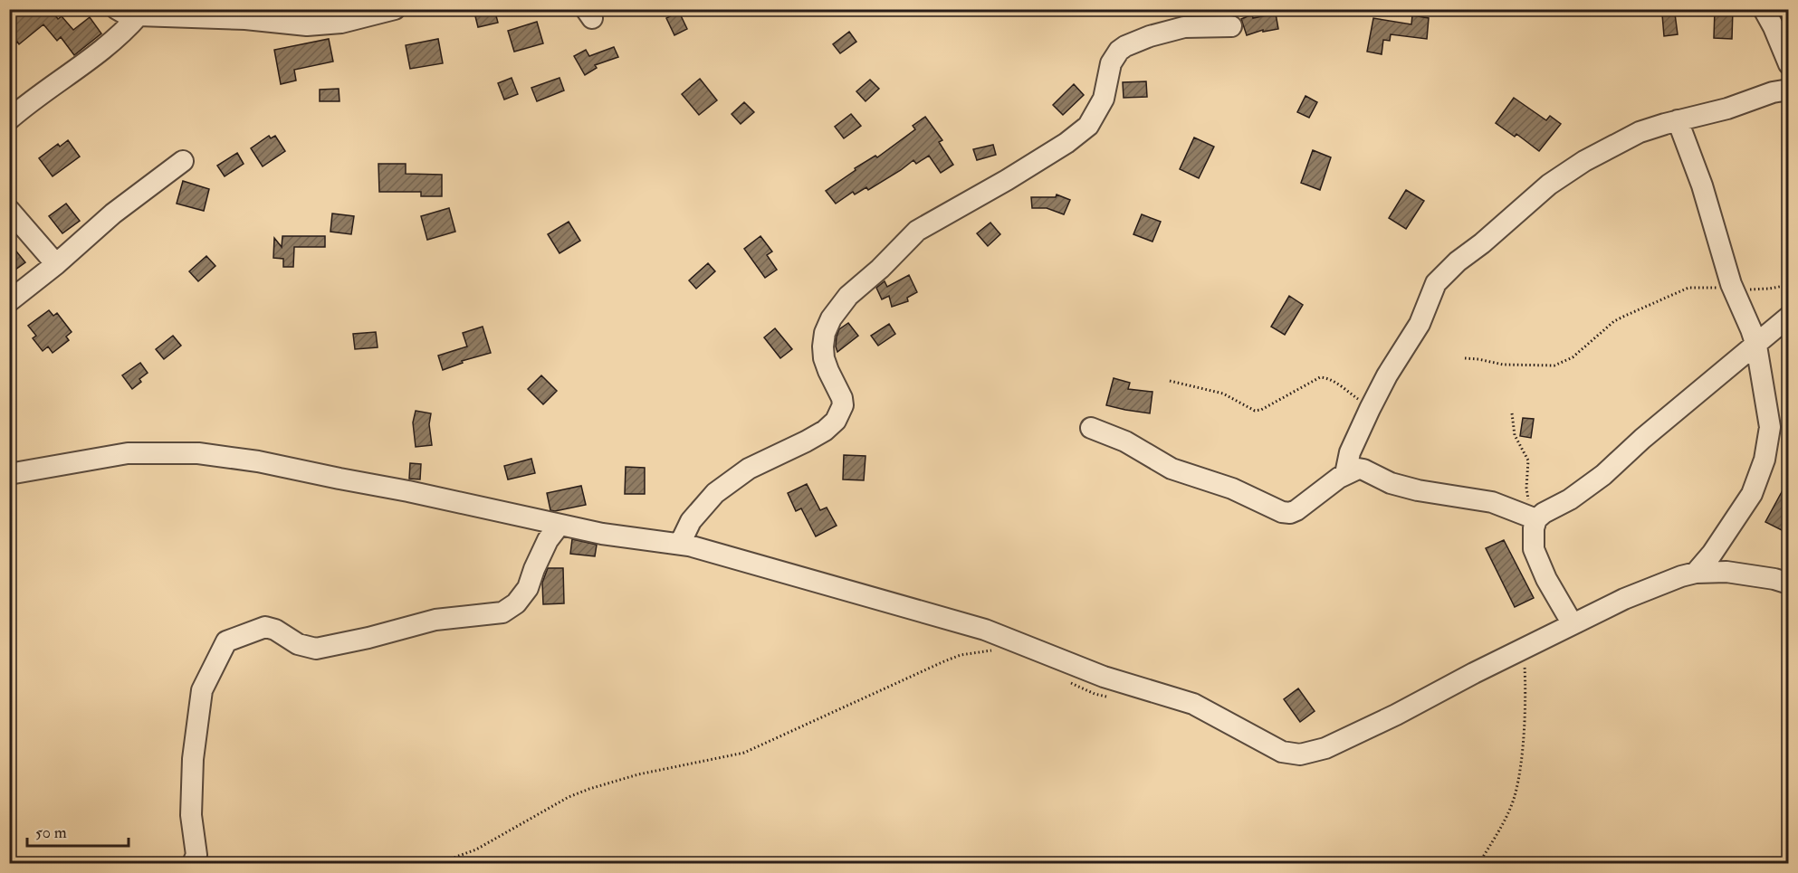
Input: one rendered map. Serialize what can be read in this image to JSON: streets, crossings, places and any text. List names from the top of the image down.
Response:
{
  "scale_bar": "50 m"
}
